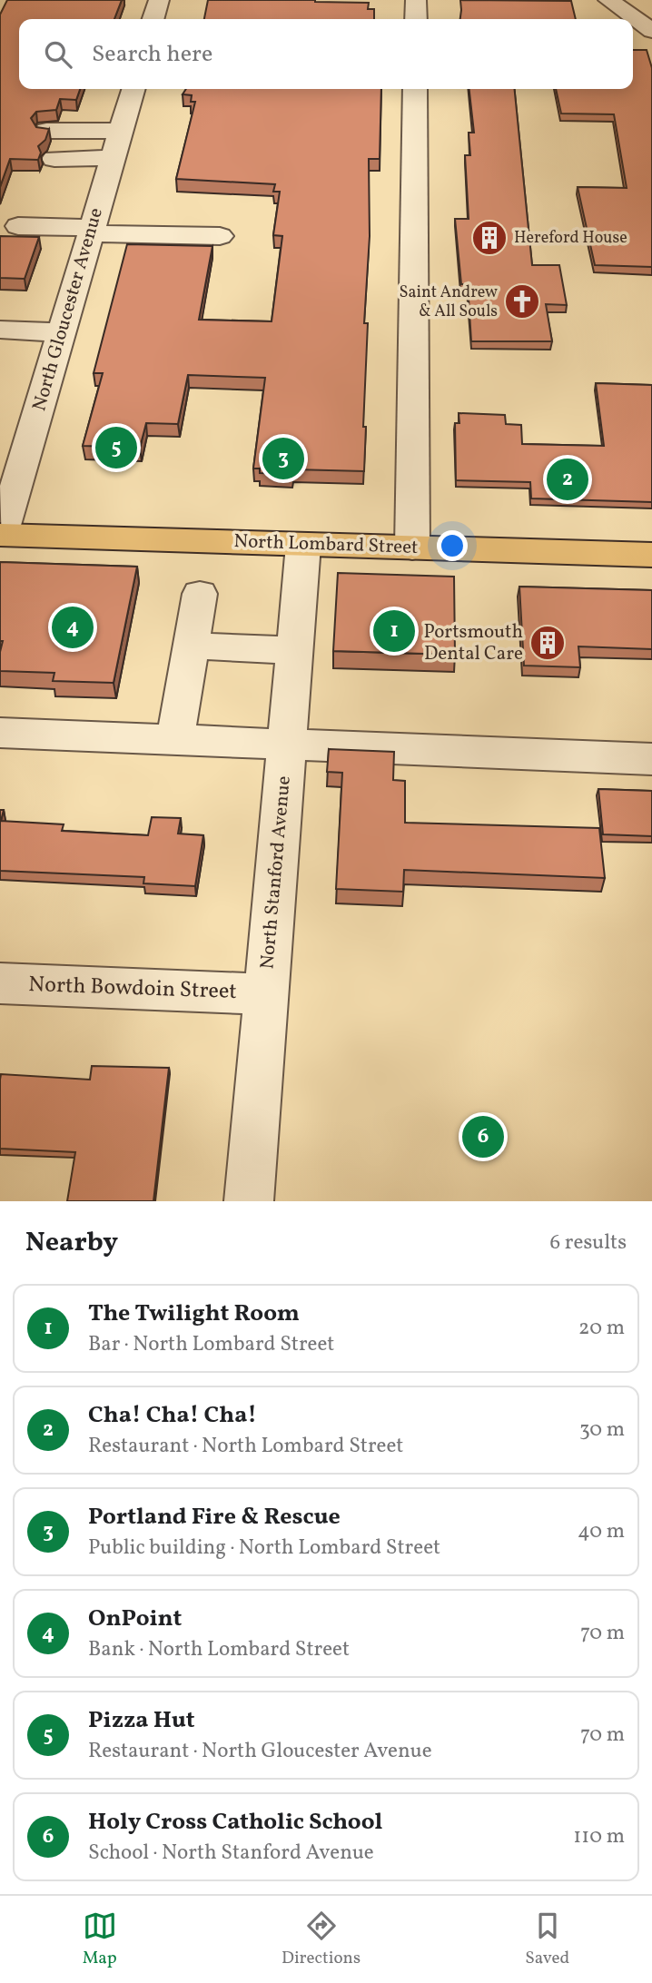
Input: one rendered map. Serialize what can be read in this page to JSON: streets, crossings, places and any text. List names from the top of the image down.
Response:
{
  "streets": {
    "main road": ["North Lombard Street"],
    "street": ["North Gloucester Avenue", "North Stanford Avenue", "North Bowdoin Street"]
  },
  "crossings": [
    ["North Gloucester Avenue", "North Lombard Street"],
    ["North Lombard Street", "North Stanford Avenue"],
    ["North Stanford Avenue", "North Bowdoin Street"]
  ],
  "places": {
    "building": ["Hereford House", "Portsmouth Dental Care"],
    "church": ["Saint Andrew & All Souls"]
  },
  "page": {
    "search": "Search here",
    "pins": [
      "5",
      "3",
      "2",
      "4",
      "1",
      "6"
    ],
    "heading": ["Nearby", "6 results"],
    "list": [
      {
        "mark": "1",
        "name": "The Twilight Room",
        "note": "Bar · North Lombard Street",
        "value": "20 m"
      },
      {
        "mark": "2",
        "name": "Cha! Cha! Cha!",
        "note": "Restaurant · North Lombard Street",
        "value": "30 m"
      },
      {
        "mark": "3",
        "name": "Portland Fire & Rescue",
        "note": "Public building · North Lombard Street",
        "value": "40 m"
      },
      {
        "mark": "4",
        "name": "OnPoint",
        "note": "Bank · North Lombard Street",
        "value": "70 m"
      },
      {
        "mark": "5",
        "name": "Pizza Hut",
        "note": "Restaurant · North Gloucester Avenue",
        "value": "70 m"
      },
      {
        "mark": "6",
        "name": "Holy Cross Catholic School",
        "note": "School · North Stanford Avenue",
        "value": "110 m"
      }
    ],
    "nav": ["Map", "Directions", "Saved"]
  }
}
